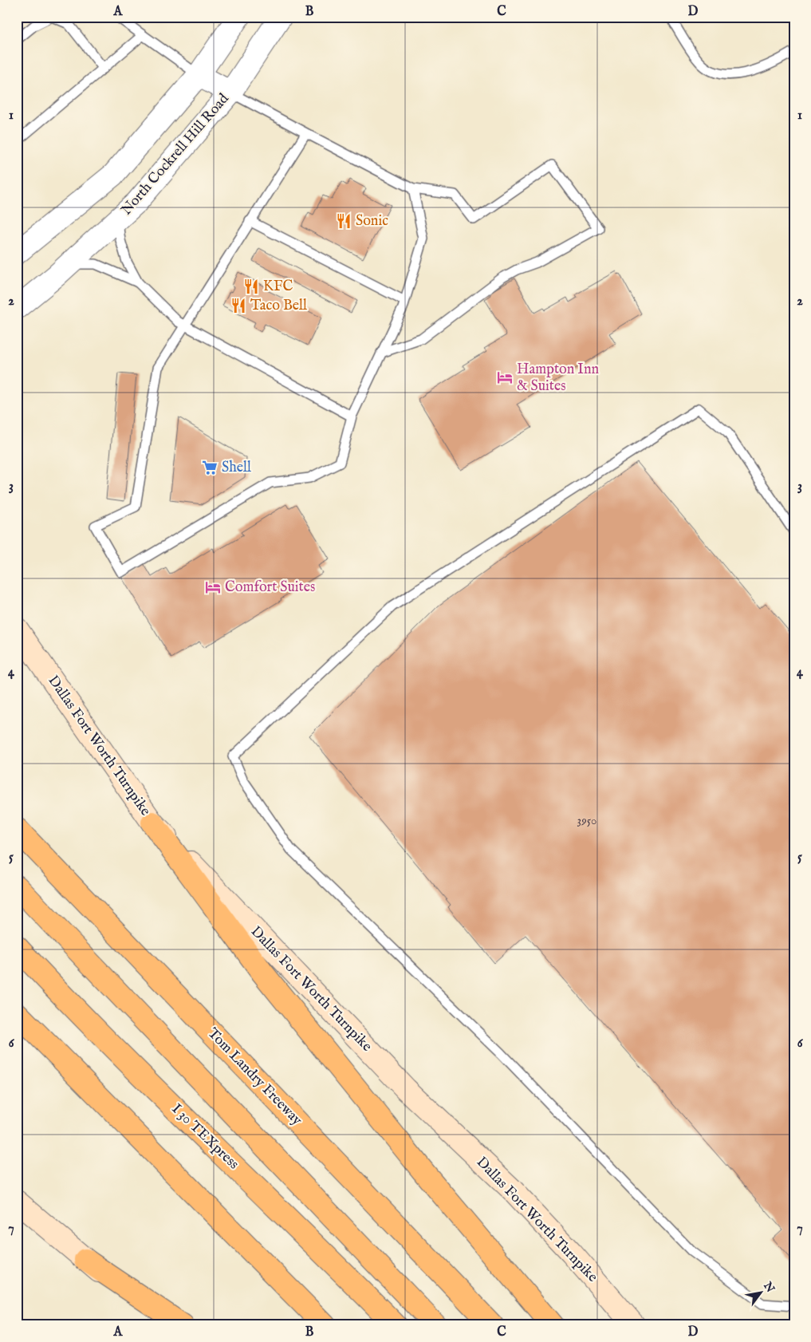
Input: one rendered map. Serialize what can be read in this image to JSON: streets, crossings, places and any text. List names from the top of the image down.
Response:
{
  "streets": {
    "highway": ["Tom Landry Freeway", "I 30 TEXpress"],
    "main road": ["Dallas Fort Worth Turnpike"],
    "street": ["North Cockrell Hill Road"]
  },
  "places": {
    "restaurant": ["Sonic", "KFC", "Taco Bell"],
    "hotel": ["Hampton Inn & Suites", "Comfort Suites"],
    "supermarket": ["Shell"]
  },
  "house_numbers": ["3950"],
  "north": "top right",
  "grid": {
    "columns": [
      "A",
      "B",
      "C",
      "D"
    ],
    "rows": [
      "1",
      "2",
      "3",
      "4",
      "5",
      "6",
      "7"
    ]
  }
}
